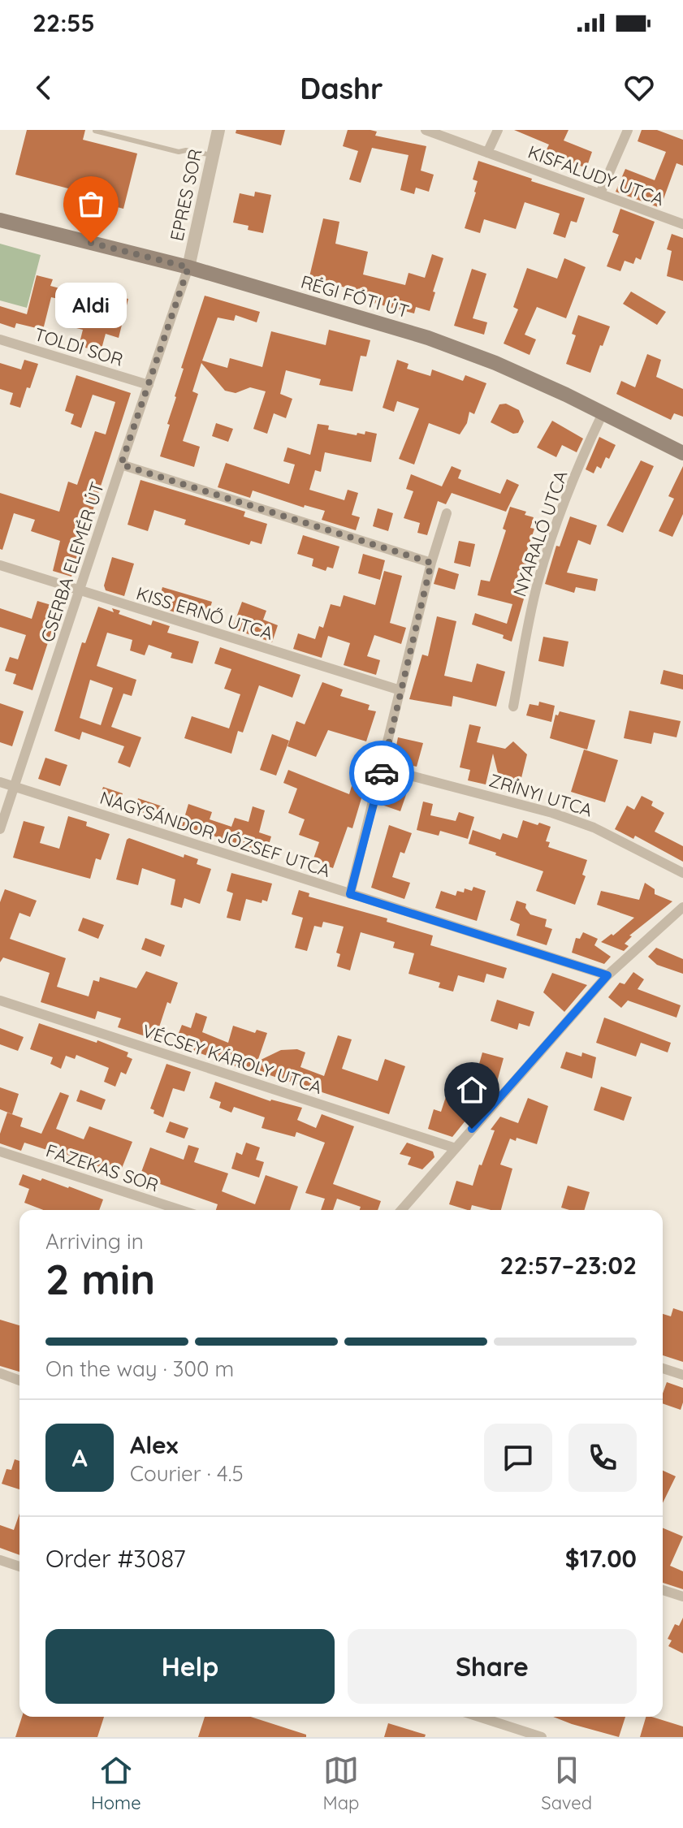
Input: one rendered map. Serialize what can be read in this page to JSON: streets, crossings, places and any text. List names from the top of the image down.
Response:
{
  "streets": {
    "main road": ["RÉGI FÓTI ÚT"],
    "street": [
      "KISFALUDY UTCA",
      "EPRES SOR",
      "TOLDI SOR",
      "NYARALÓ UTCA",
      "CSERBA ELEMÉR ÚT",
      "KISS ERNŐ UTCA",
      "ZRÍNYI UTCA",
      "NAGYSÁNDOR JÓZSEF UTCA",
      "VÉCSEY KÁROLY UTCA",
      "FAZEKAS SOR"
    ]
  },
  "crossings": [
    ["EPRES SOR", "RÉGI FÓTI ÚT"],
    ["EPRES SOR", "CSERBA ELEMÉR ÚT"],
    ["RÉGI FÓTI ÚT", "NYARALÓ UTCA"],
    ["RÉGI FÓTI ÚT", "CSERBA ELEMÉR ÚT"],
    ["TOLDI SOR", "CSERBA ELEMÉR ÚT"],
    ["CSERBA ELEMÉR ÚT", "KISS ERNŐ UTCA"],
    ["CSERBA ELEMÉR ÚT", "NAGYSÁNDOR JÓZSEF UTCA"]
  ],
  "places": ["Aldi"],
  "page": {
    "status": "22:55",
    "header": "Dashr",
    "bubble": "Aldi",
    "heading": ["2 min", "Arriving in", "22:57–23:02"],
    "panel": [
      "Alex",
      "Courier · 4.5",
      "Order #3087",
      "$17.00"
    ],
    "bar": "On the way · 300 m",
    "round": "A",
    "buttons": ["Help", "Share"],
    "tabs": ["Home", "Map", "Saved"]
  }
}
